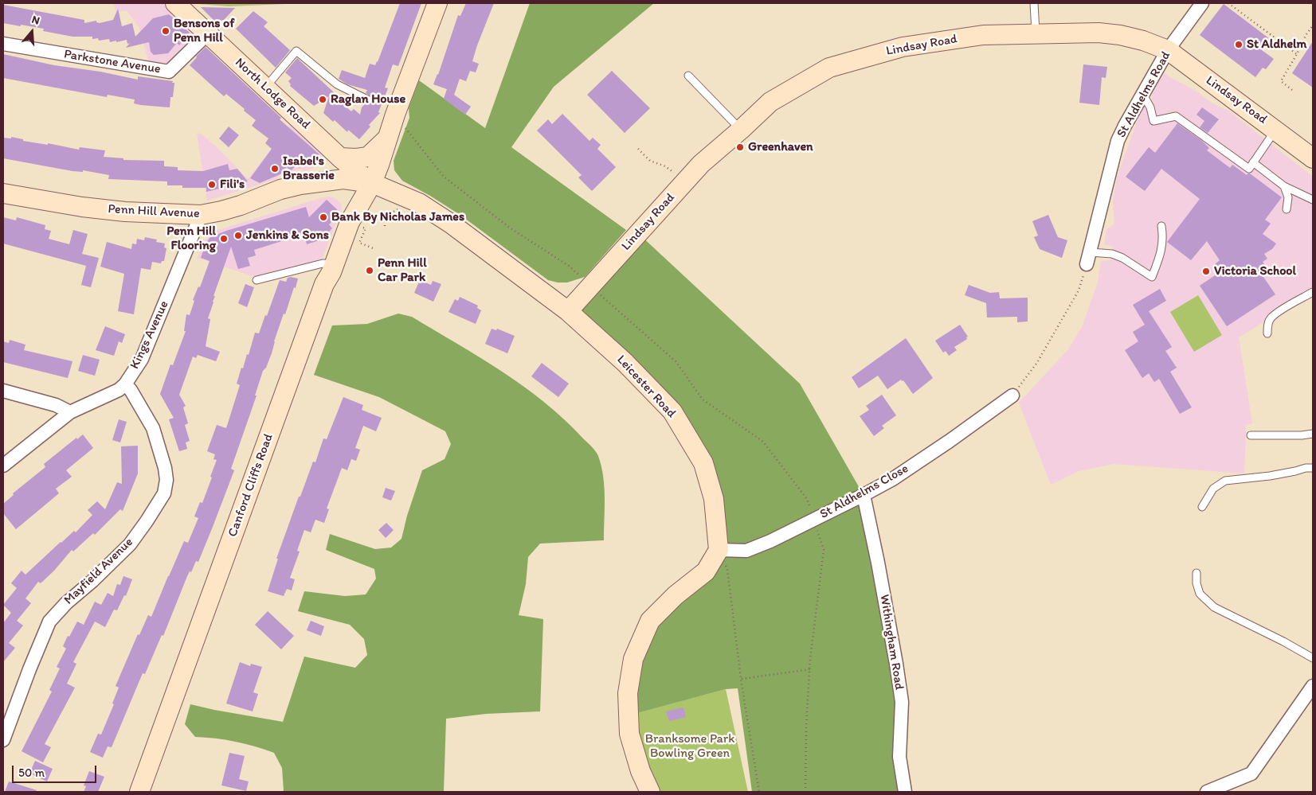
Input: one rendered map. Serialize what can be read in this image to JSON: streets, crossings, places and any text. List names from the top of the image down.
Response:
{
  "streets": {
    "street": [
      "Lindsay Road",
      "Parkstone Avenue",
      "North Lodge Road",
      "St Aldhelms Road",
      "Penn Hill Avenue",
      "Kings Avenue",
      "Leicester Road",
      "Canford Cliffs Road",
      "St Aldhelms Close",
      "Mayfield Avenue",
      "Withingham Road"
    ]
  },
  "crossings": [
    ["Lindsay Road", "St Aldhelms Road"],
    ["Lindsay Road", "Leicester Road"],
    ["Parkstone Avenue", "North Lodge Road"],
    ["North Lodge Road", "Penn Hill Avenue"],
    ["North Lodge Road", "Leicester Road"],
    ["North Lodge Road", "Canford Cliffs Road"],
    ["Penn Hill Avenue", "Kings Avenue"],
    ["Penn Hill Avenue", "Leicester Road"],
    ["Penn Hill Avenue", "Canford Cliffs Road"],
    ["Kings Avenue", "Mayfield Avenue"],
    ["Leicester Road", "Canford Cliffs Road"],
    ["Leicester Road", "St Aldhelms Close"],
    ["St Aldhelms Close", "Withingham Road"]
  ],
  "parks": ["Branksome Park Bowling Green"],
  "places": [
    "Bensons of Penn Hill",
    "St Aldhelm",
    "Raglan House",
    "Greenhaven",
    "Isabel's Brasserie",
    "Fili's",
    "Bank By Nicholas James",
    "Jenkins & Sons",
    "Penn Hill Flooring",
    "Penn Hill Car Park",
    "Victoria School"
  ],
  "scale_bar": "50 m",
  "north": "top"
}
